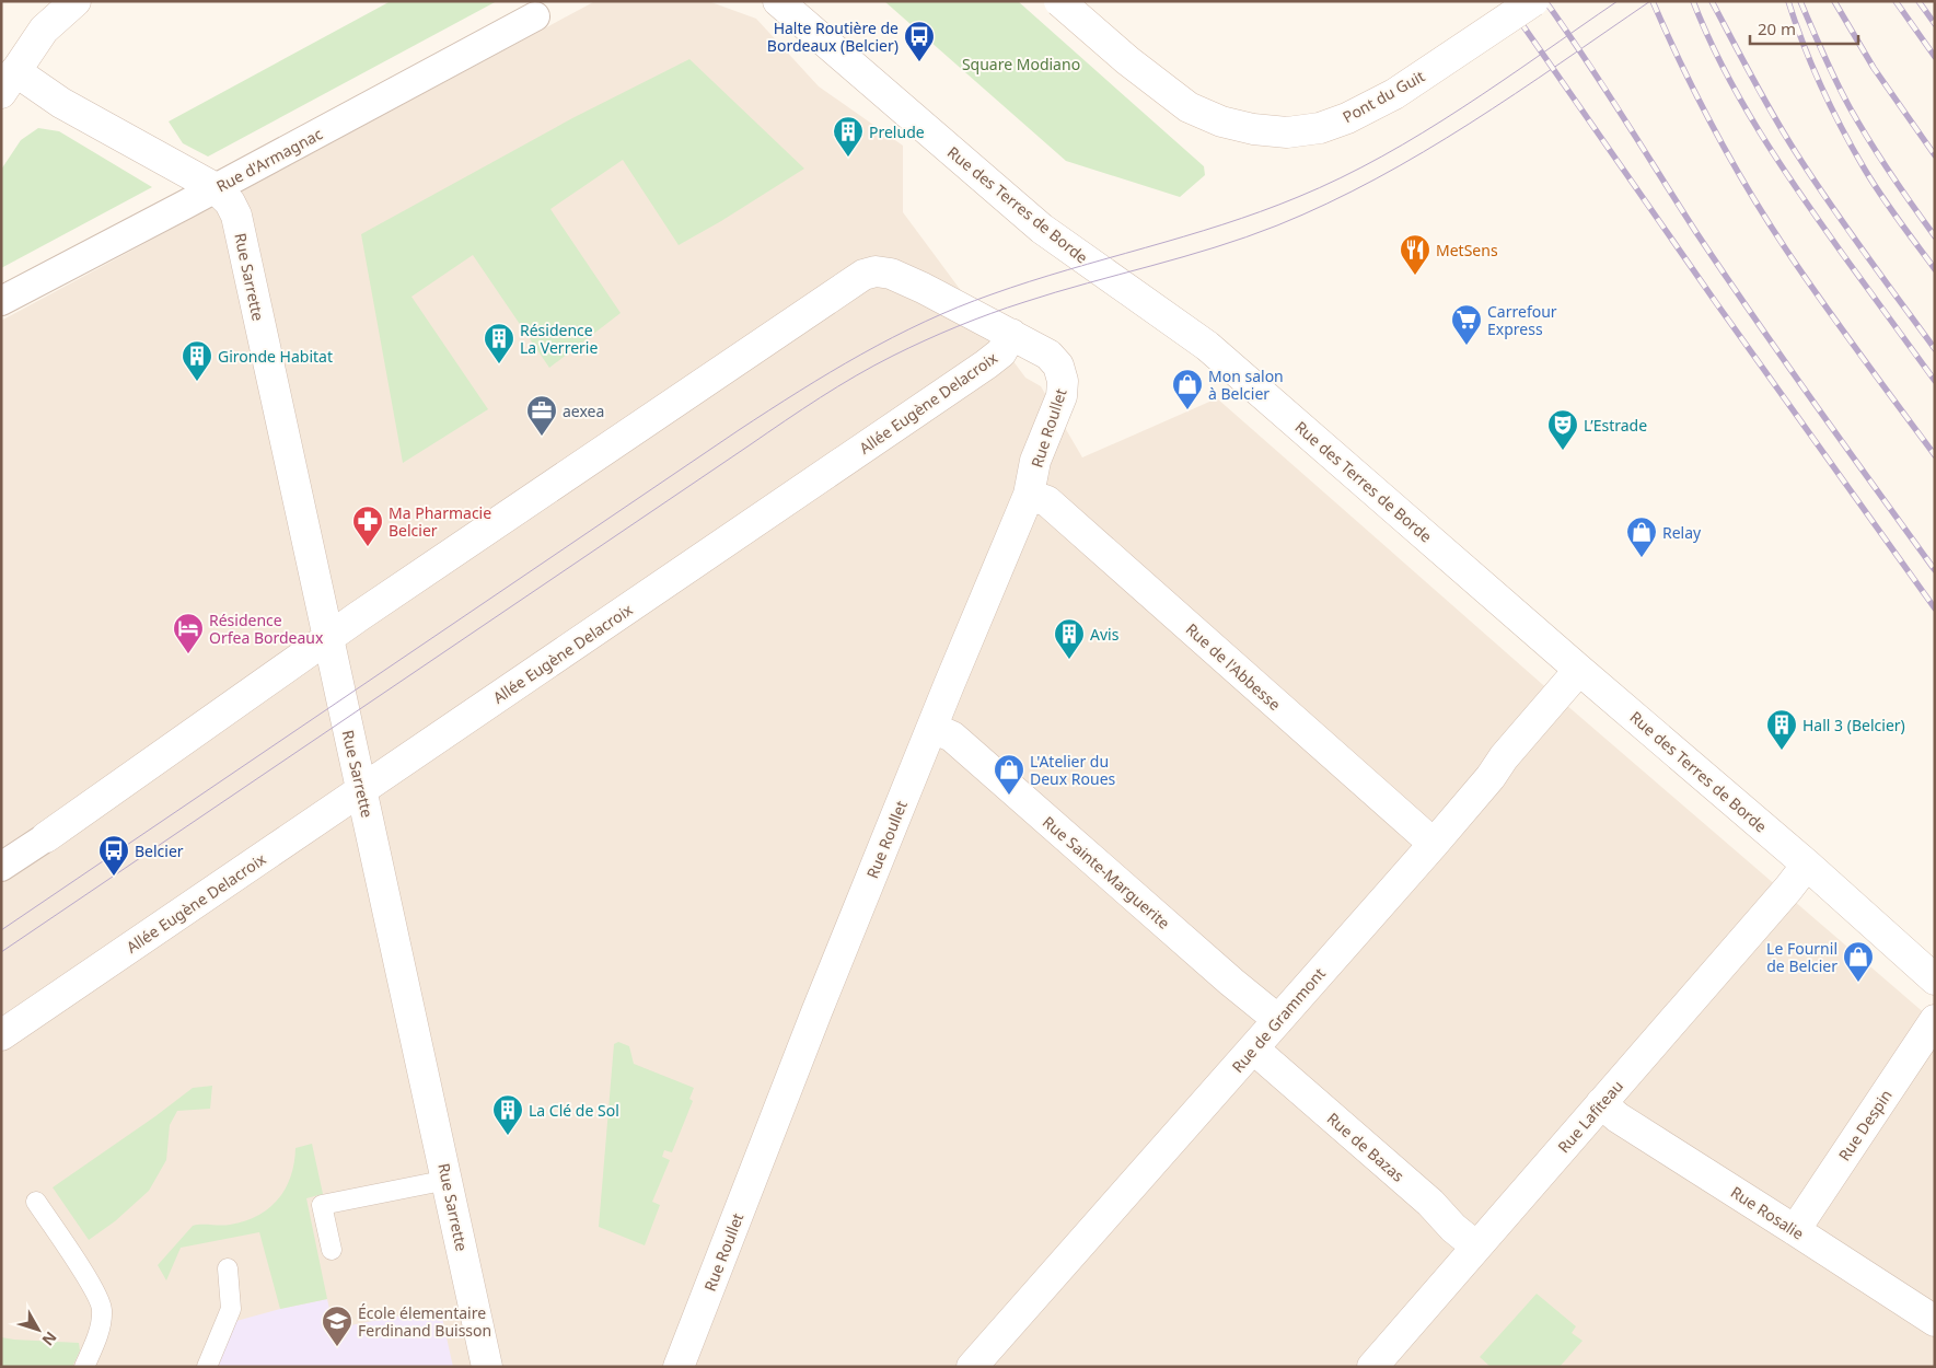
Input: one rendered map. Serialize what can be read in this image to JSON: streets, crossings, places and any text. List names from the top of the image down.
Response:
{
  "streets": {
    "street": [
      "Pont du Guit",
      "Rue d'Armagnac",
      "Rue des Terres de Borde",
      "Rue Sarrette",
      "Allée Eugène Delacroix",
      "Rue Roullet",
      "Rue de l'Abbesse",
      "Rue Sainte-Marguerite",
      "Rue de Grammont",
      "Rue Lafiteau",
      "Rue Despin",
      "Rue de Bazas",
      "Rue Rosalie"
    ]
  },
  "crossings": [
    ["Rue d'Armagnac", "Rue Sarrette"],
    ["Rue des Terres de Borde", "Rue de Grammont"],
    ["Rue des Terres de Borde", "Rue Lafiteau"],
    ["Rue Sarrette", "Allée Eugène Delacroix"],
    ["Allée Eugène Delacroix", "Rue Roullet"],
    ["Rue Roullet", "Rue de l'Abbesse"],
    ["Rue Roullet", "Rue Sainte-Marguerite"],
    ["Rue de l'Abbesse", "Rue de Grammont"],
    ["Rue Sainte-Marguerite", "Rue de Grammont"],
    ["Rue de Grammont", "Rue de Bazas"],
    ["Rue Lafiteau", "Rue de Bazas"],
    ["Rue Lafiteau", "Rue Rosalie"],
    ["Rue Despin", "Rue Rosalie"]
  ],
  "parks": ["Square Modiano"],
  "places": {
    "bus stop": ["Halte Routière de Bordeaux (Belcier)", "Belcier"],
    "building": [
      "Prelude",
      "Résidence La Verrerie",
      "Gironde Habitat",
      "Avis",
      "Hall 3 (Belcier)",
      "La Clé de Sol"
    ],
    "restaurant": ["MetSens"],
    "supermarket": ["Carrefour Express"],
    "shop": [
      "Mon salon à Belcier",
      "Relay",
      "L'Atelier du Deux Roues",
      "Le Fournil de Belcier"
    ],
    "office": ["aexea"],
    "theatre": ["L’Estrade"],
    "pharmacy": ["Ma Pharmacie Belcier"],
    "hotel": ["Résidence Orfea Bordeaux"],
    "school or university": ["École élementaire Ferdinand Buisson"]
  },
  "scale_bar": "20 m",
  "north": "bottom right"
}
